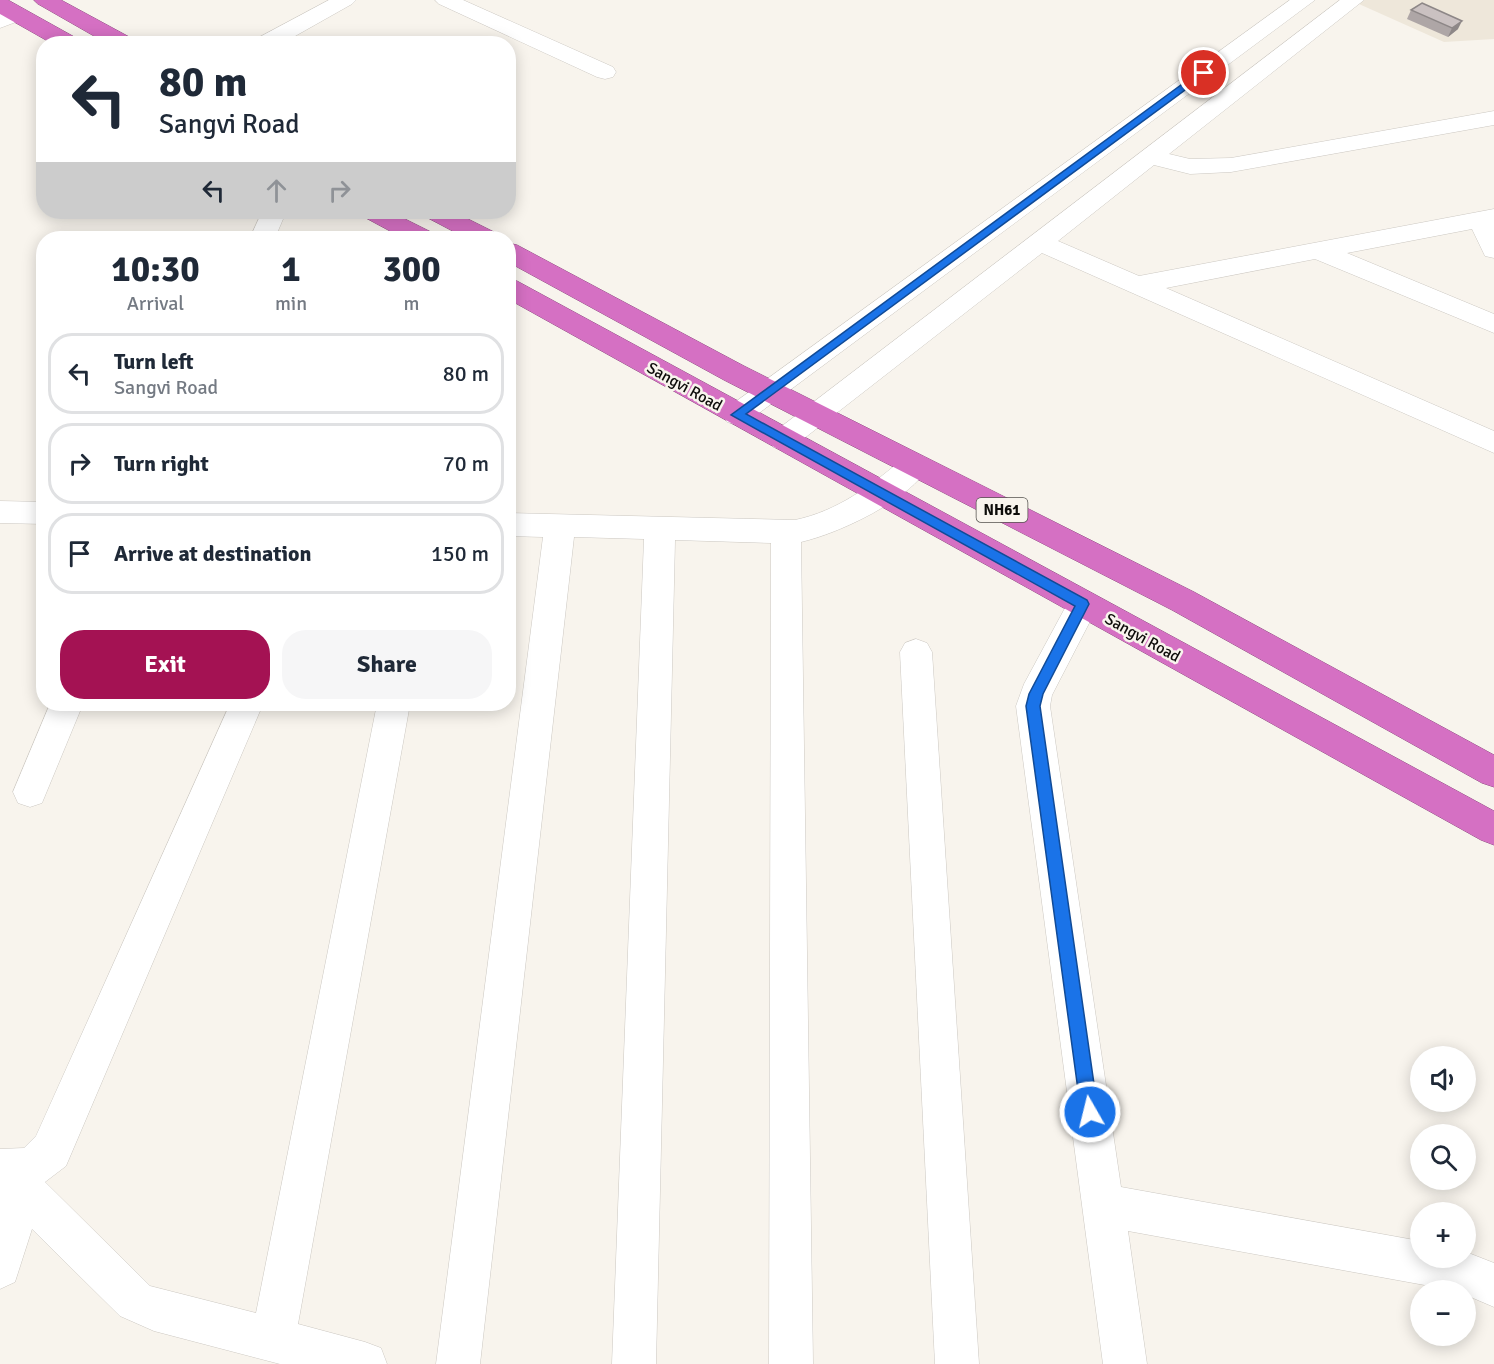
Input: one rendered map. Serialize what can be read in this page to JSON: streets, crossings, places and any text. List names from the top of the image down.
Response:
{
  "streets": {
    "highway": ["Sangvi Road", "NH61"]
  },
  "page": {
    "turn": ["80 m", "Sangvi Road"],
    "eta": [
      "10:30",
      "Arrival",
      "1",
      "min",
      "300",
      "m"
    ],
    "list": [
      {
        "name": "Turn left",
        "note": "Sangvi Road",
        "value": "80 m"
      },
      {
        "name": "Turn right",
        "value": "70 m"
      },
      {
        "name": "Arrive at destination",
        "value": "150 m"
      }
    ],
    "buttons": ["Exit", "Share"],
    "map_buttons": ["+", "−"]
  }
}
